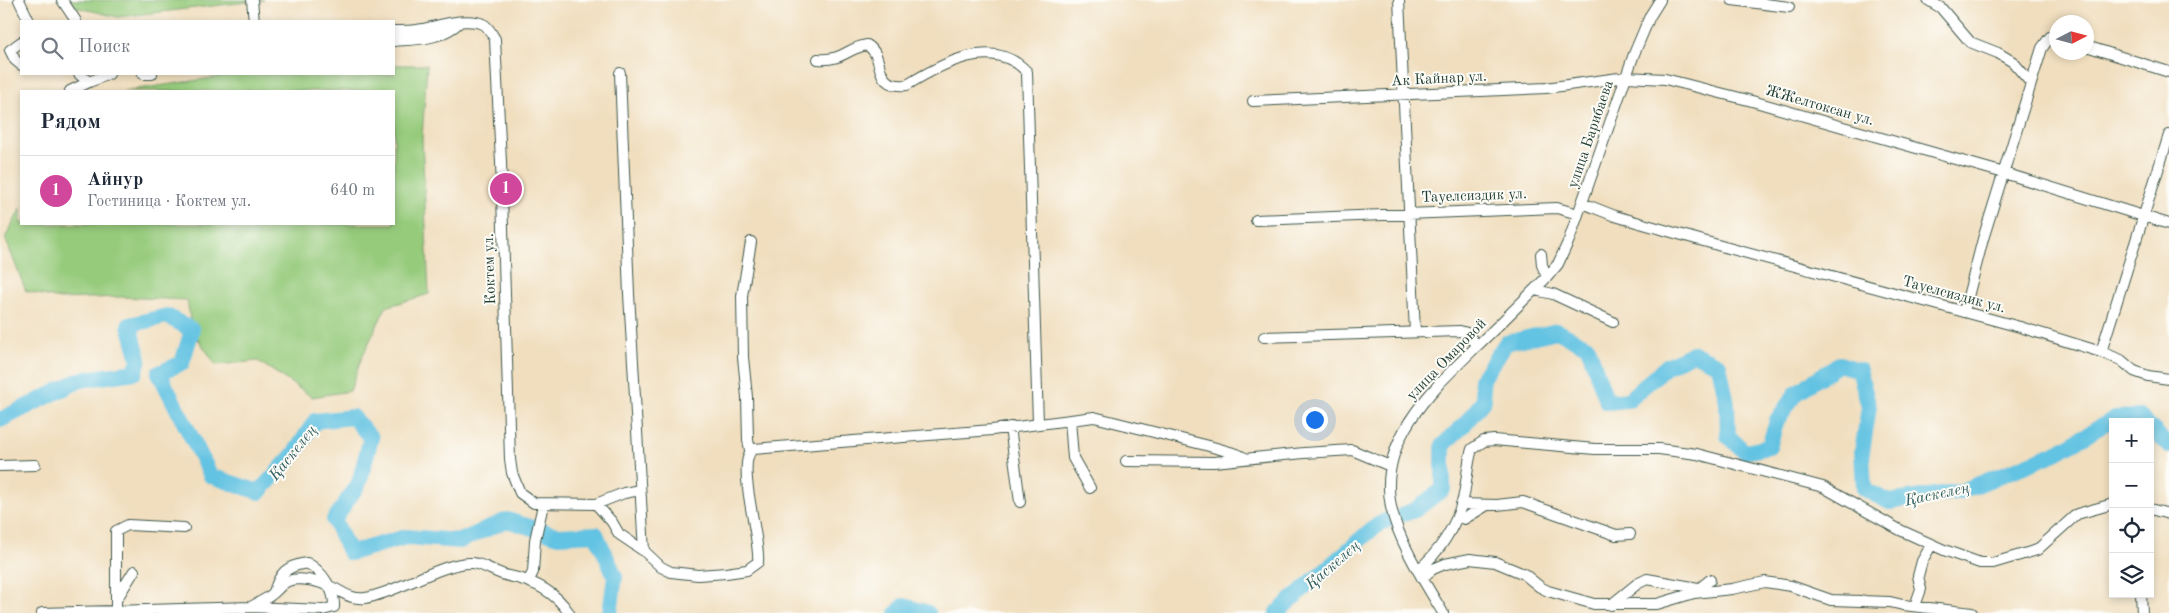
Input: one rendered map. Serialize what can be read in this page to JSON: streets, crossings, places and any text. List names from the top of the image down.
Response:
{
  "streets": {
    "street": [
      "Ак Кайнар ул.",
      "ЖЖелтоксан ул.",
      "улица Барибаева",
      "Тауелсиздик ул.",
      "Коктем ул.",
      "улица Омаровой"
    ]
  },
  "crossings": [
    ["Ак Кайнар ул.", "ЖЖелтоксан ул."],
    ["Ак Кайнар ул.", "улица Барибаева"],
    ["ЖЖелтоксан ул.", "улица Барибаева"],
    ["улица Барибаева", "Тауелсиздик ул."],
    ["улица Барибаева", "улица Омаровой"]
  ],
  "water": ["Қаскелең"],
  "north": "right",
  "page": {
    "search": "Поиск",
    "heading": "Рядом",
    "list": [
      {
        "mark": "1",
        "name": "Айнур",
        "note": "Гостиница · Коктем ул.",
        "value": "640 m"
      }
    ],
    "pins": "1",
    "map_buttons": ["+", "−"]
  }
}
